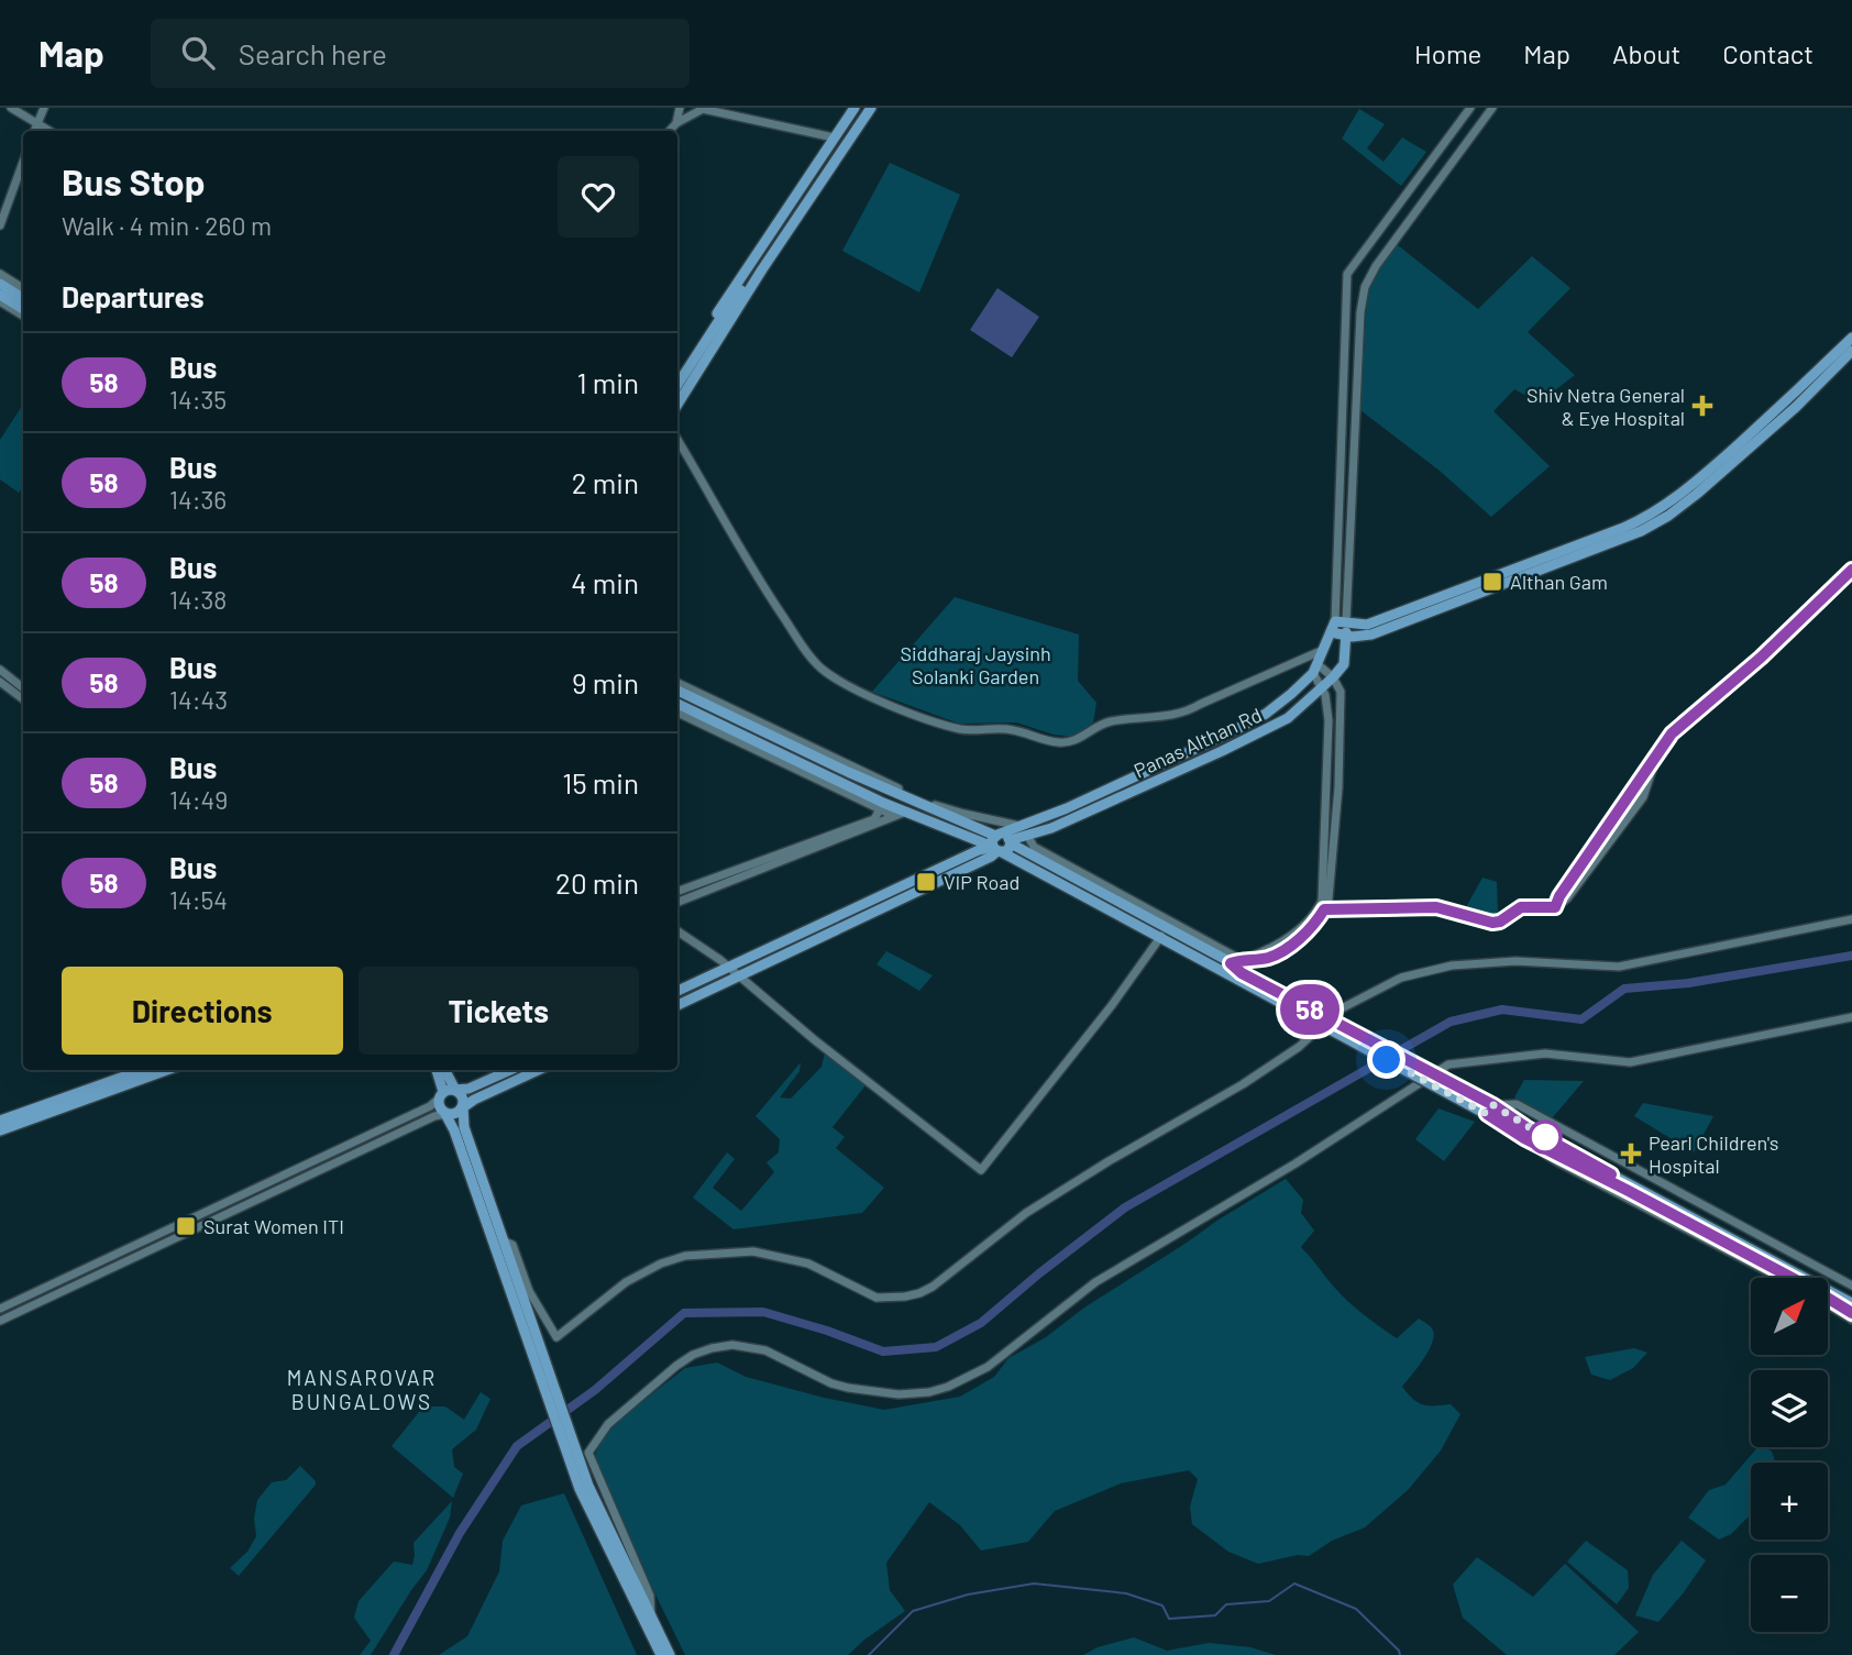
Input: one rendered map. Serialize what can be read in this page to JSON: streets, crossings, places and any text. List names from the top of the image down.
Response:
{
  "streets": {
    "main road": ["Panas Althan Rd"]
  },
  "districts": ["MANSAROVAR BUNGALOWS"],
  "parks": ["Siddharaj Jaysinh Solanki Garden"],
  "places": {
    "health": ["Shiv Netra General & Eye Hospital", "Pearl Children's Hospital"],
    "transit": ["Althan Gam", "VIP Road", "Surat Women ITI"]
  },
  "lines": ["bus line 58"],
  "north": "top right",
  "page": {
    "header": "Map",
    "search": "Search here",
    "nav": [
      "Home",
      "Map",
      "About",
      "Contact"
    ],
    "on_map": "58",
    "heading": [
      ["Bus Stop", "Walk · 4 min · 260 m"],
      "Departures"
    ],
    "list": [
      {
        "mark": "58",
        "name": "Bus",
        "note": "14:35",
        "value": "1 min"
      },
      {
        "mark": "58",
        "name": "Bus",
        "note": "14:36",
        "value": "2 min"
      },
      {
        "mark": "58",
        "name": "Bus",
        "note": "14:38",
        "value": "4 min"
      },
      {
        "mark": "58",
        "name": "Bus",
        "note": "14:43",
        "value": "9 min"
      },
      {
        "mark": "58",
        "name": "Bus",
        "note": "14:49",
        "value": "15 min"
      },
      {
        "mark": "58",
        "name": "Bus",
        "note": "14:54",
        "value": "20 min"
      }
    ],
    "buttons": ["Directions", "Tickets"],
    "map_buttons": ["+", "−"]
  }
}
